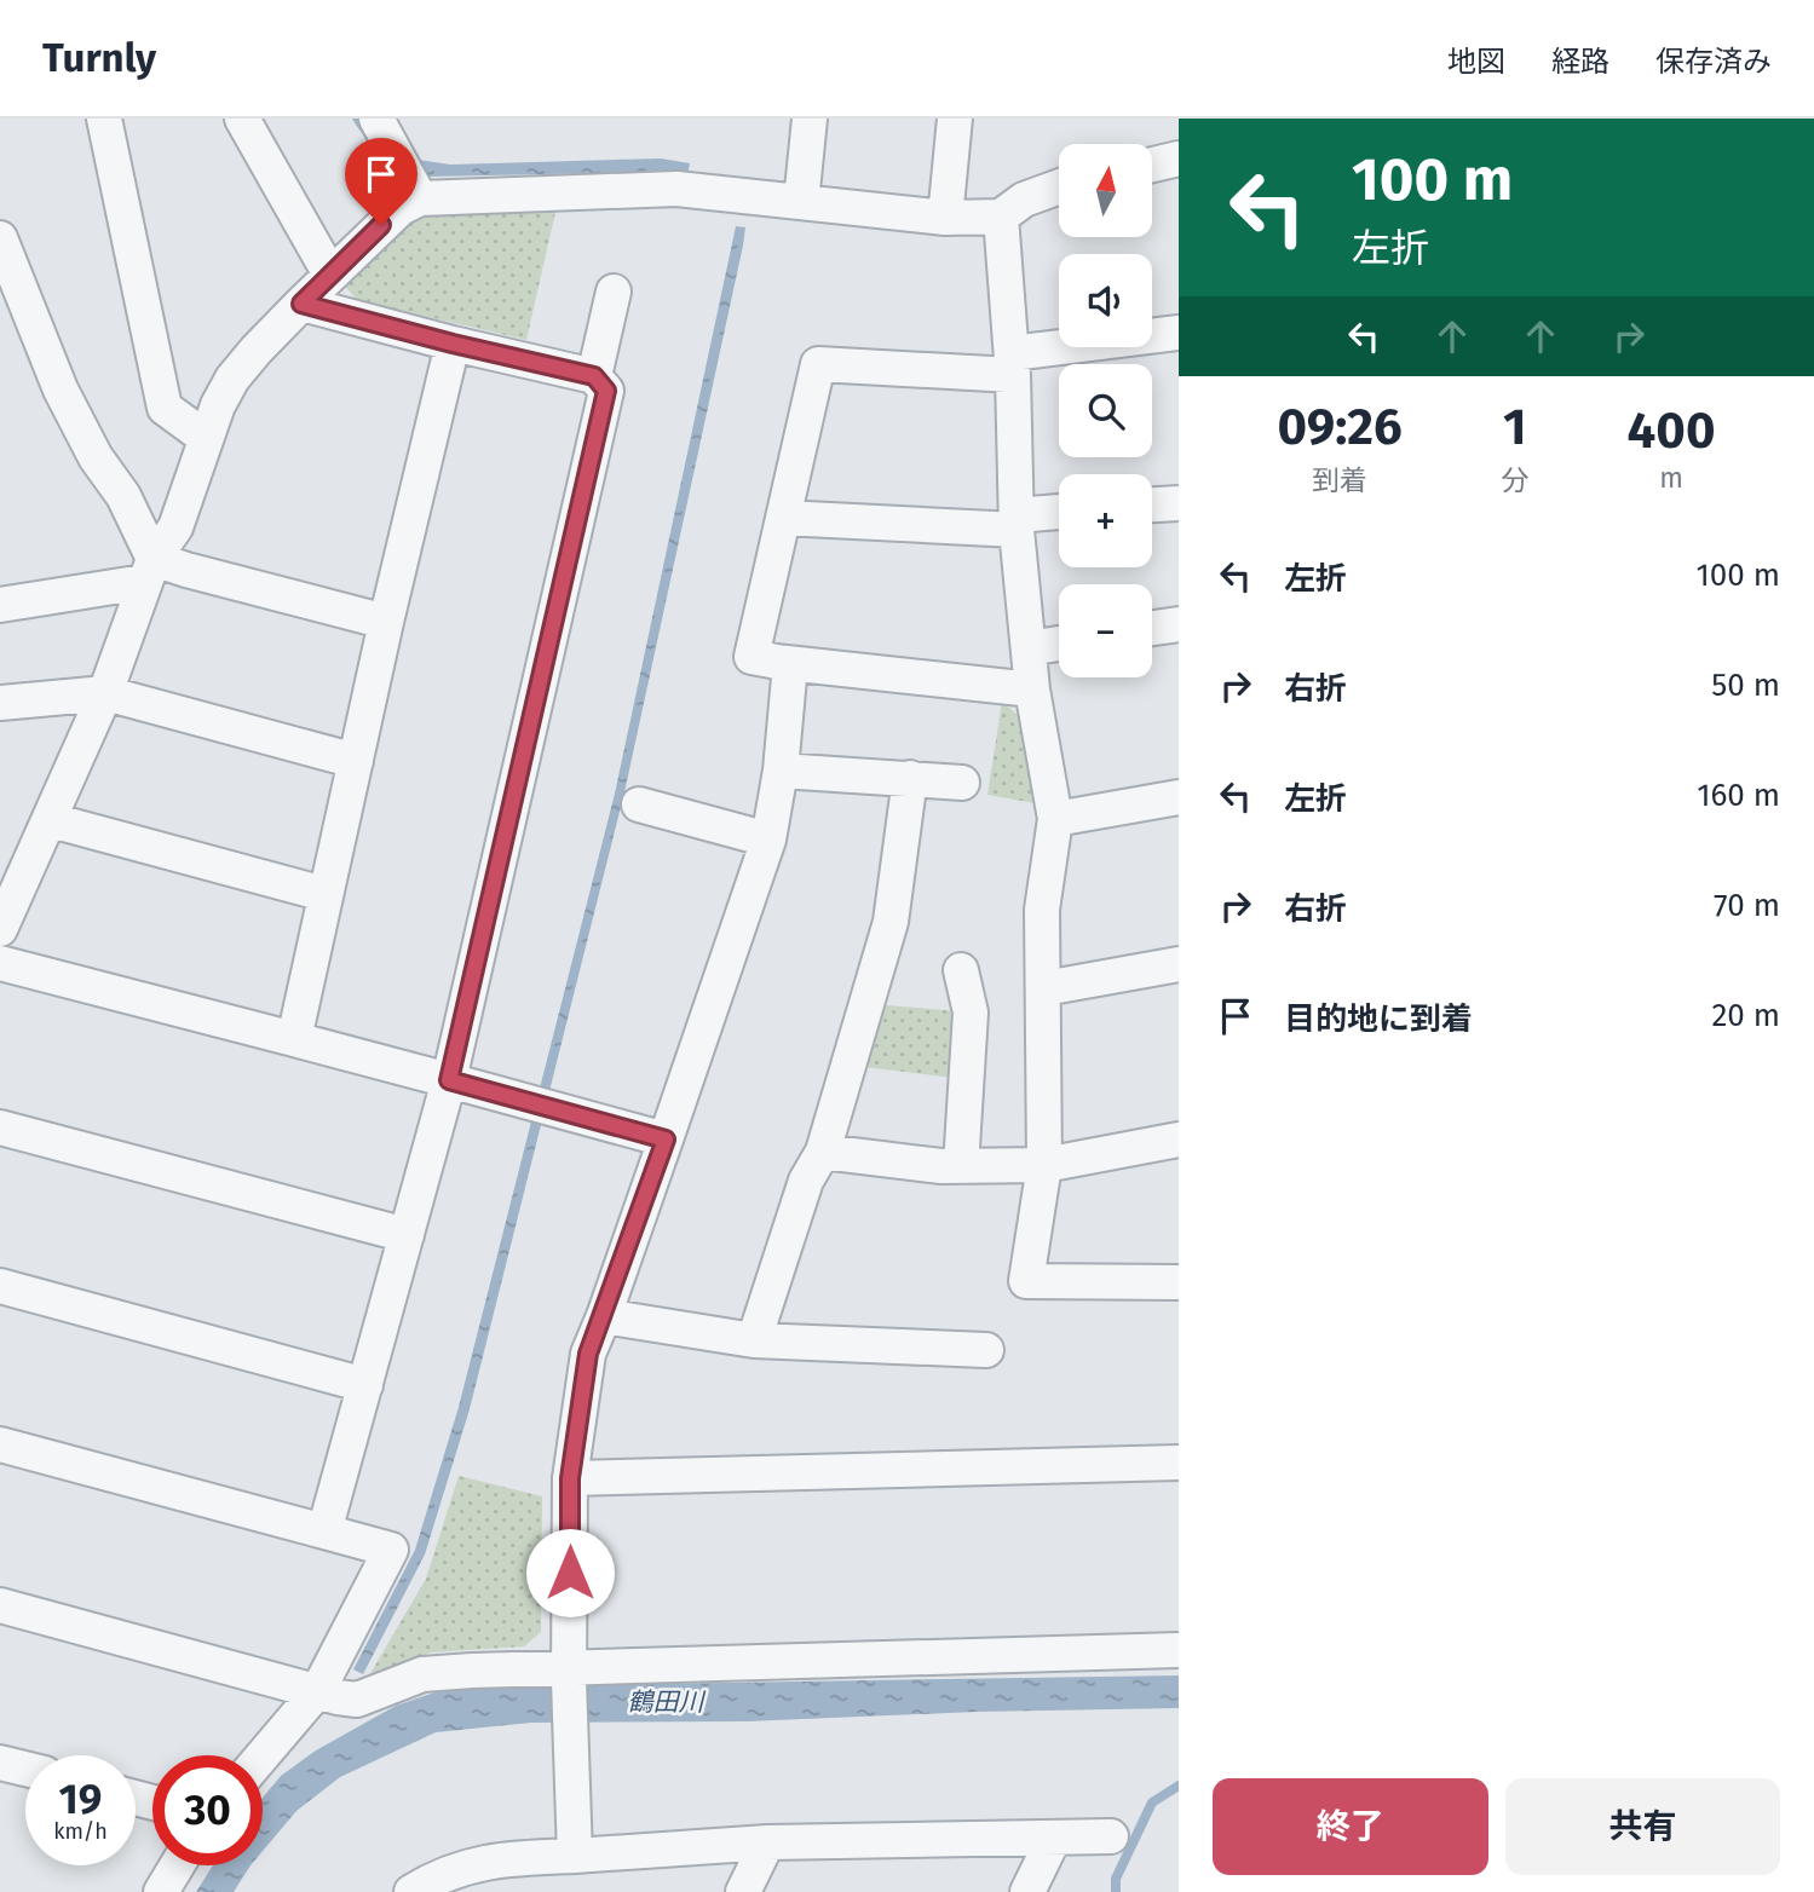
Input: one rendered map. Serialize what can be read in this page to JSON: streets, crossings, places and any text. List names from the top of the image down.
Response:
{
  "water": ["鶴田川"],
  "north": "top",
  "page": {
    "header": "Turnly",
    "nav": ["地図", "経路", "保存済み"],
    "turn": ["100 m", "左折"],
    "map_buttons": ["+", "−"],
    "eta": [
      "09:26",
      "到着",
      "1",
      "分",
      "400",
      "m"
    ],
    "list": [
      {
        "name": "左折",
        "value": "100 m"
      },
      {
        "name": "右折",
        "value": "50 m"
      },
      {
        "name": "左折",
        "value": "160 m"
      },
      {
        "name": "右折",
        "value": "70 m"
      },
      {
        "name": "目的地に到着",
        "value": "20 m"
      }
    ],
    "speed": "19 km/h",
    "limit": "30",
    "buttons": ["終了", "共有"]
  }
}
